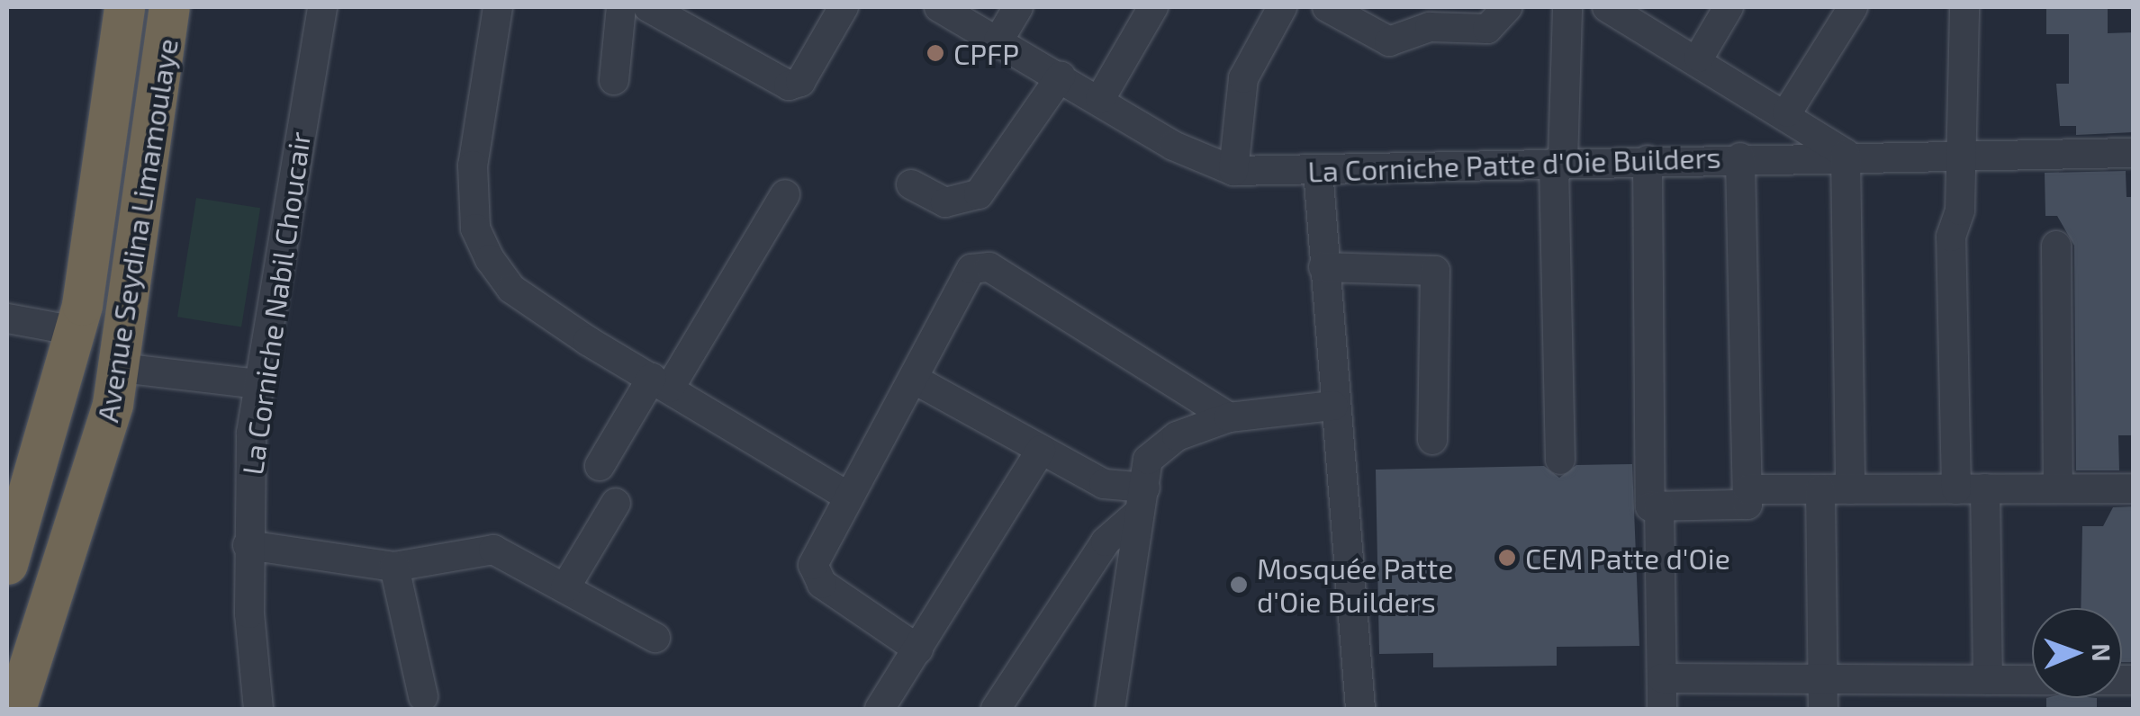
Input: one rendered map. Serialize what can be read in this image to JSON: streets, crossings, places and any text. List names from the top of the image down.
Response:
{
  "streets": {
    "highway": ["Avenue Seydina Limamoulaye"],
    "street": ["La Corniche Patte d'Oie Builders", "La Corniche Nabil Choucair"]
  },
  "places": ["CPFP", "CEM Patte d'Oie", "Mosquée Patte d'Oie Builders"],
  "north": "right"
}
